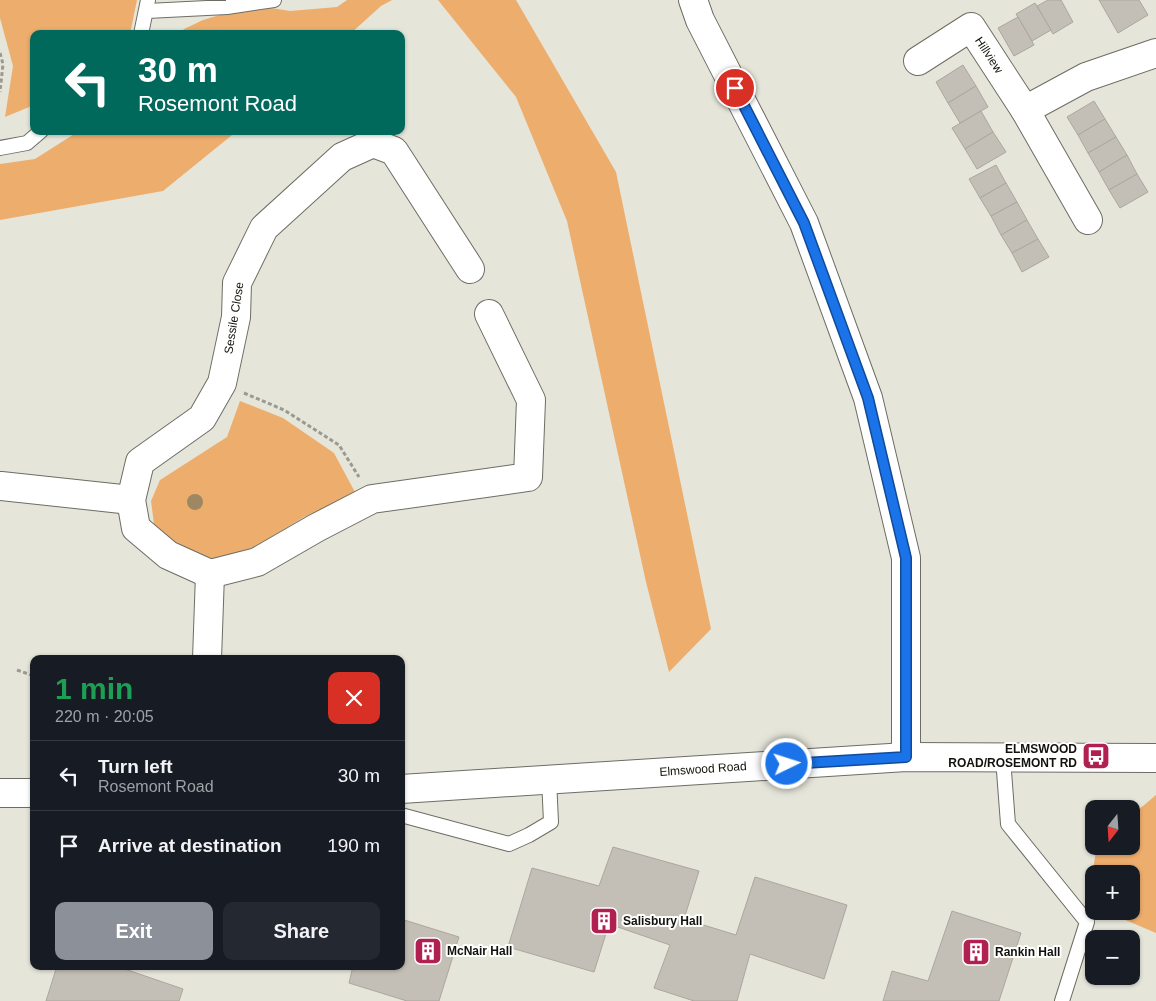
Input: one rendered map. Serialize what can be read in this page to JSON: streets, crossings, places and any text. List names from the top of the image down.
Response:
{
  "streets": {
    "street": ["Hillview", "Sessile Close", "Elmswood Road"]
  },
  "places": {
    "bus stop": ["ELMSWOOD ROAD/ROSEMONT RD"],
    "building": ["Salisbury Hall", "McNair Hall", "Rankin Hall"]
  },
  "north": "bottom",
  "page": {
    "turn": ["30 m", "Rosemont Road"],
    "heading": ["1 min", "220 m · 20:05"],
    "list": [
      {
        "name": "Turn left",
        "note": "Rosemont Road",
        "value": "30 m"
      },
      {
        "name": "Arrive at destination",
        "value": "190 m"
      }
    ],
    "map_buttons": ["+", "−"],
    "buttons": ["Exit", "Share"]
  }
}
